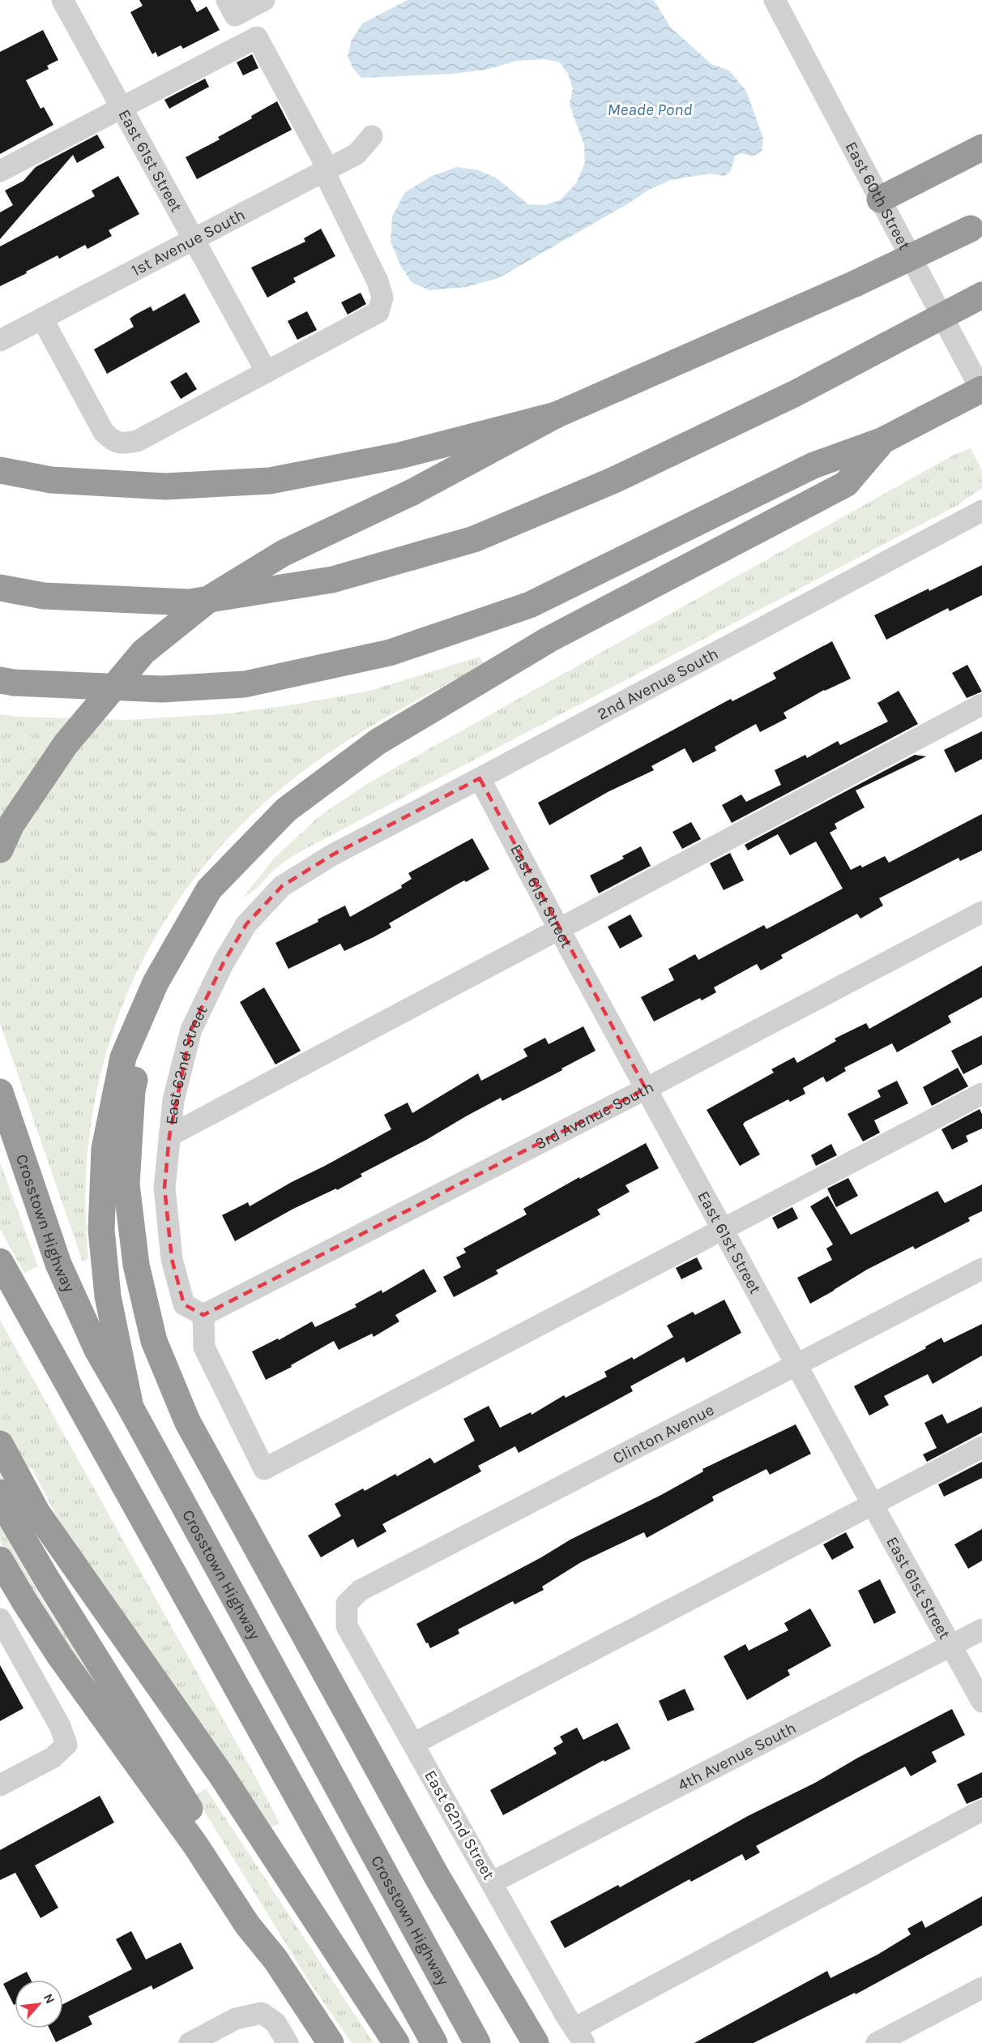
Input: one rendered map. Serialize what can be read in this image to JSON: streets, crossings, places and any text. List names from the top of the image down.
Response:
{
  "streets": {
    "highway": ["Crosstown Highway"],
    "street": [
      "East 61st Street",
      "East 60th Street",
      "1st Avenue South",
      "2nd Avenue South",
      "East 62nd Street",
      "3rd Avenue South",
      "Clinton Avenue",
      "4th Avenue South"
    ]
  },
  "crossings": [
    ["East 61st Street", "1st Avenue South"],
    ["East 61st Street", "2nd Avenue South"],
    ["East 61st Street", "3rd Avenue South"],
    ["East 61st Street", "Clinton Avenue"],
    ["East 61st Street", "4th Avenue South"],
    ["2nd Avenue South", "East 62nd Street"],
    ["East 62nd Street", "3rd Avenue South"],
    ["East 62nd Street", "Clinton Avenue"],
    ["East 62nd Street", "4th Avenue South"]
  ],
  "water": ["Meade Pond"],
  "north": "top right"
}
